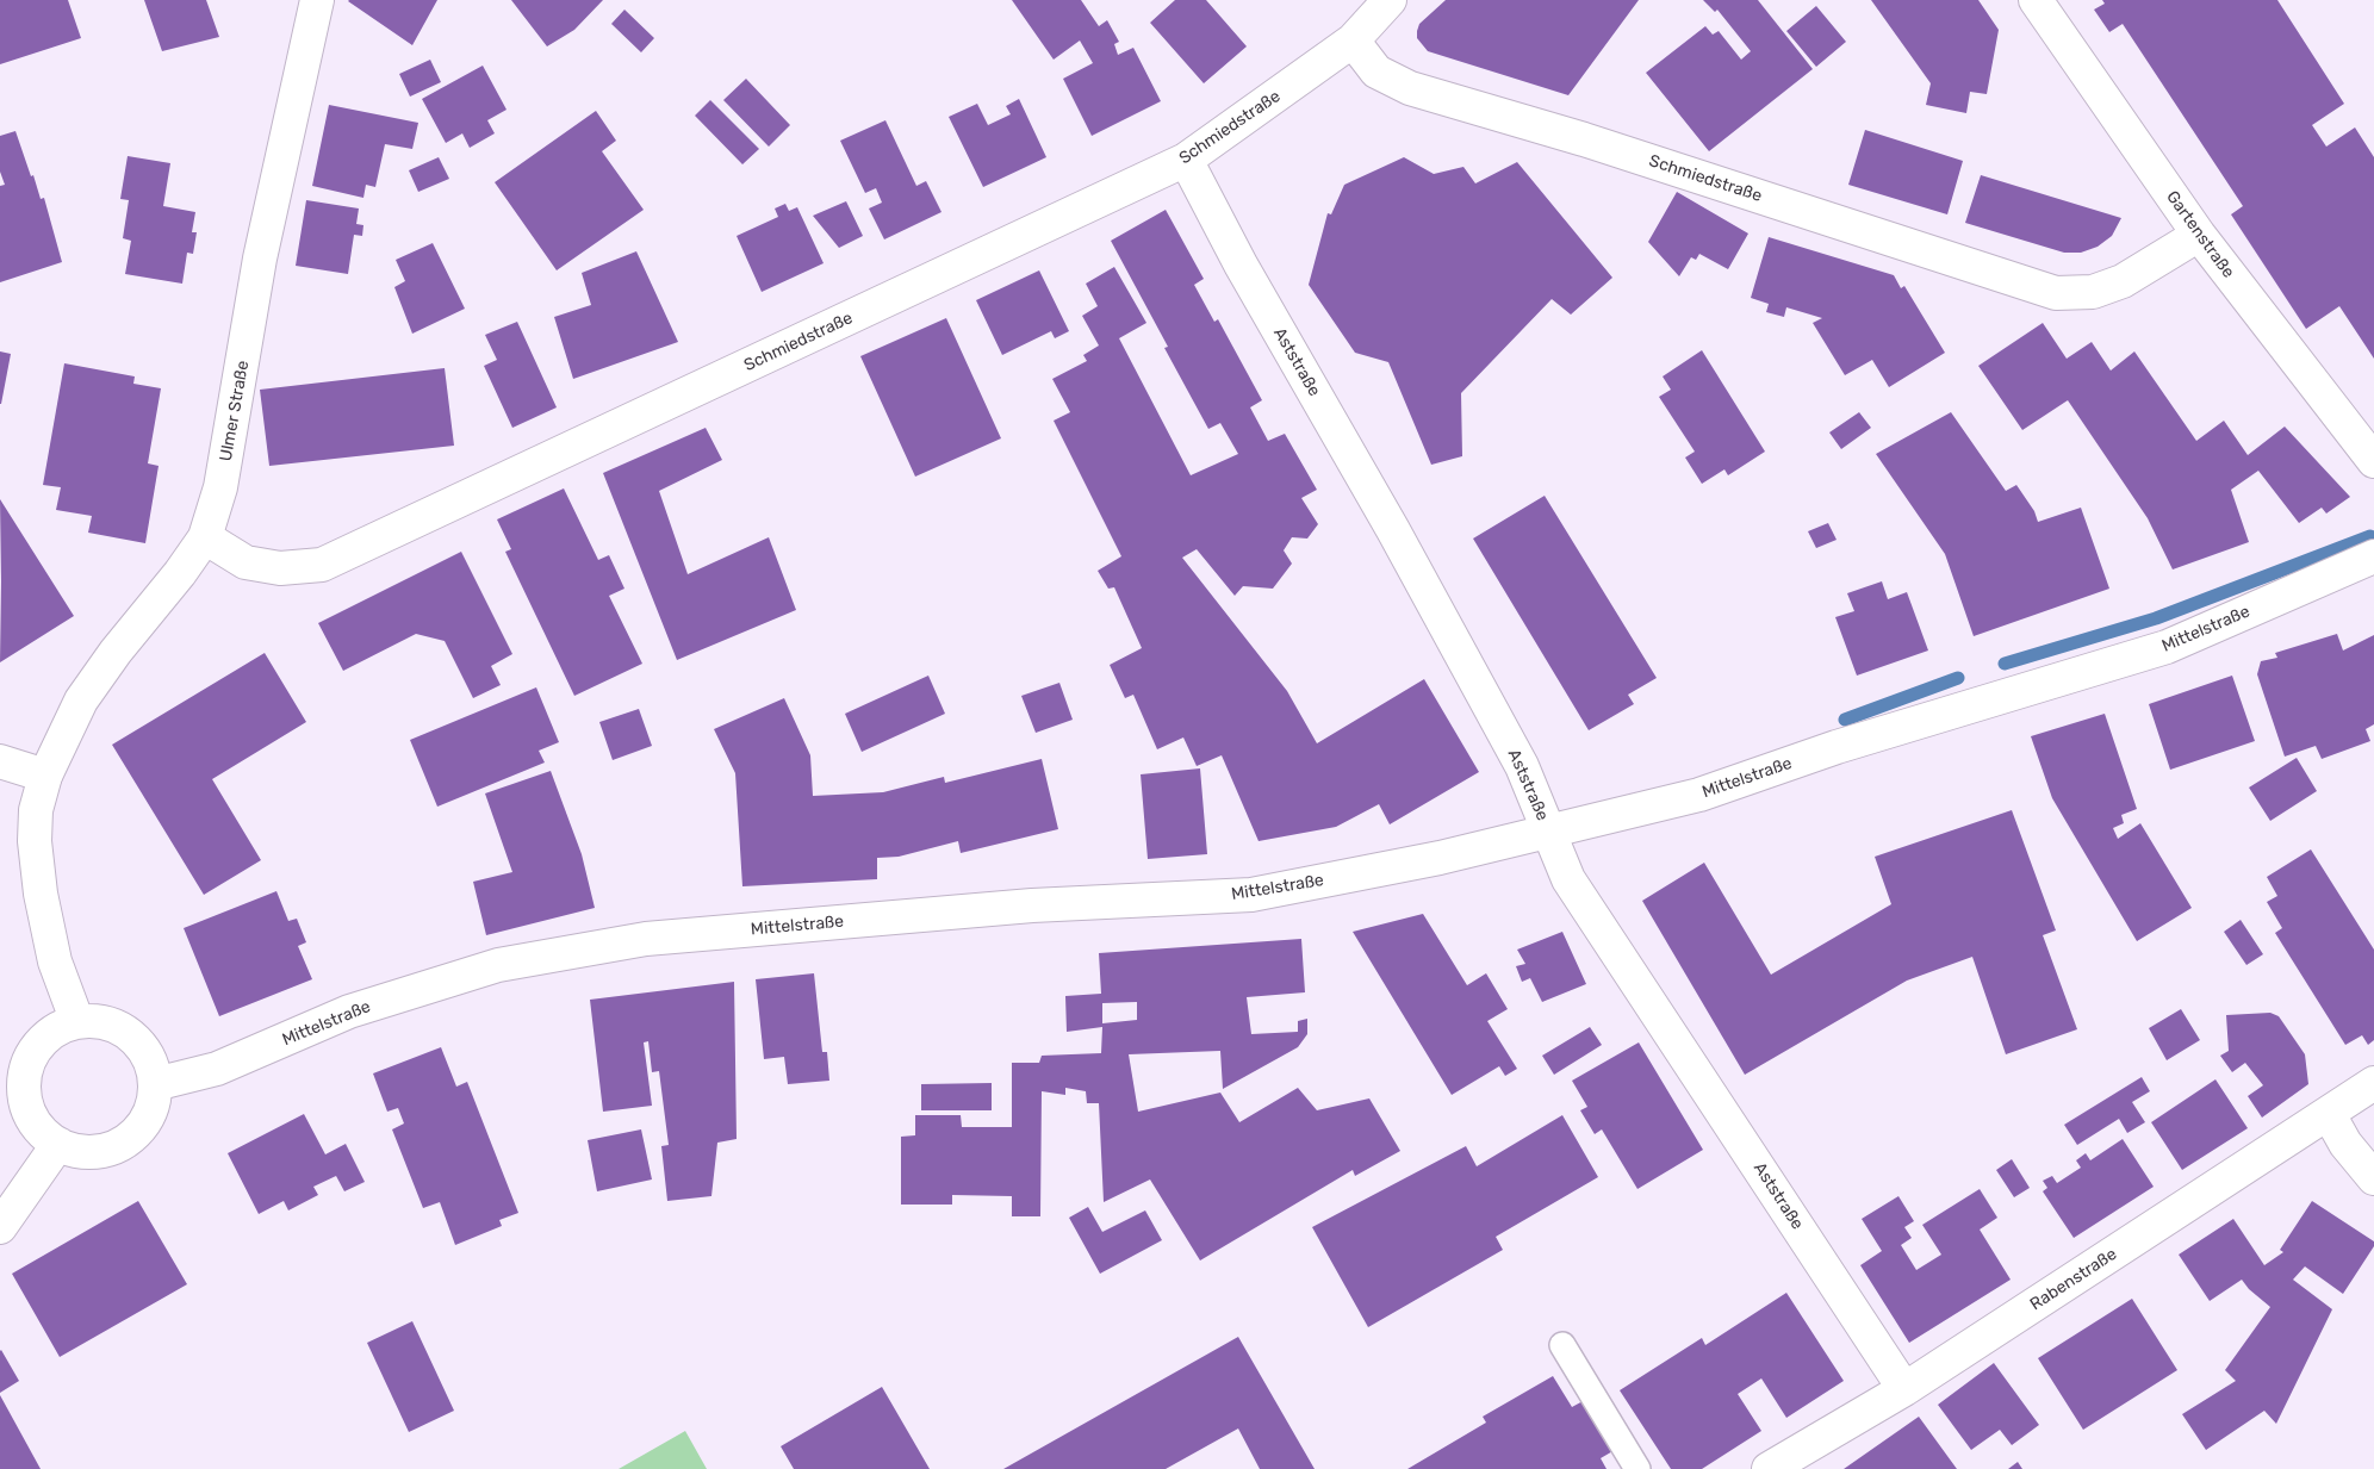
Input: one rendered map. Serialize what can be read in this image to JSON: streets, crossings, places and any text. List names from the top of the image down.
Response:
{
  "streets": {
    "street": [
      "Schmiedstraße",
      "Gartenstraße",
      "Aststraße",
      "Ulmer Straße",
      "Mittelstraße",
      "Rabenstraße"
    ]
  },
  "crossings": [
    ["Schmiedstraße", "Gartenstraße"],
    ["Schmiedstraße", "Aststraße"],
    ["Schmiedstraße", "Ulmer Straße"],
    ["Aststraße", "Mittelstraße"],
    ["Aststraße", "Rabenstraße"],
    ["Ulmer Straße", "Mittelstraße"]
  ]
}
